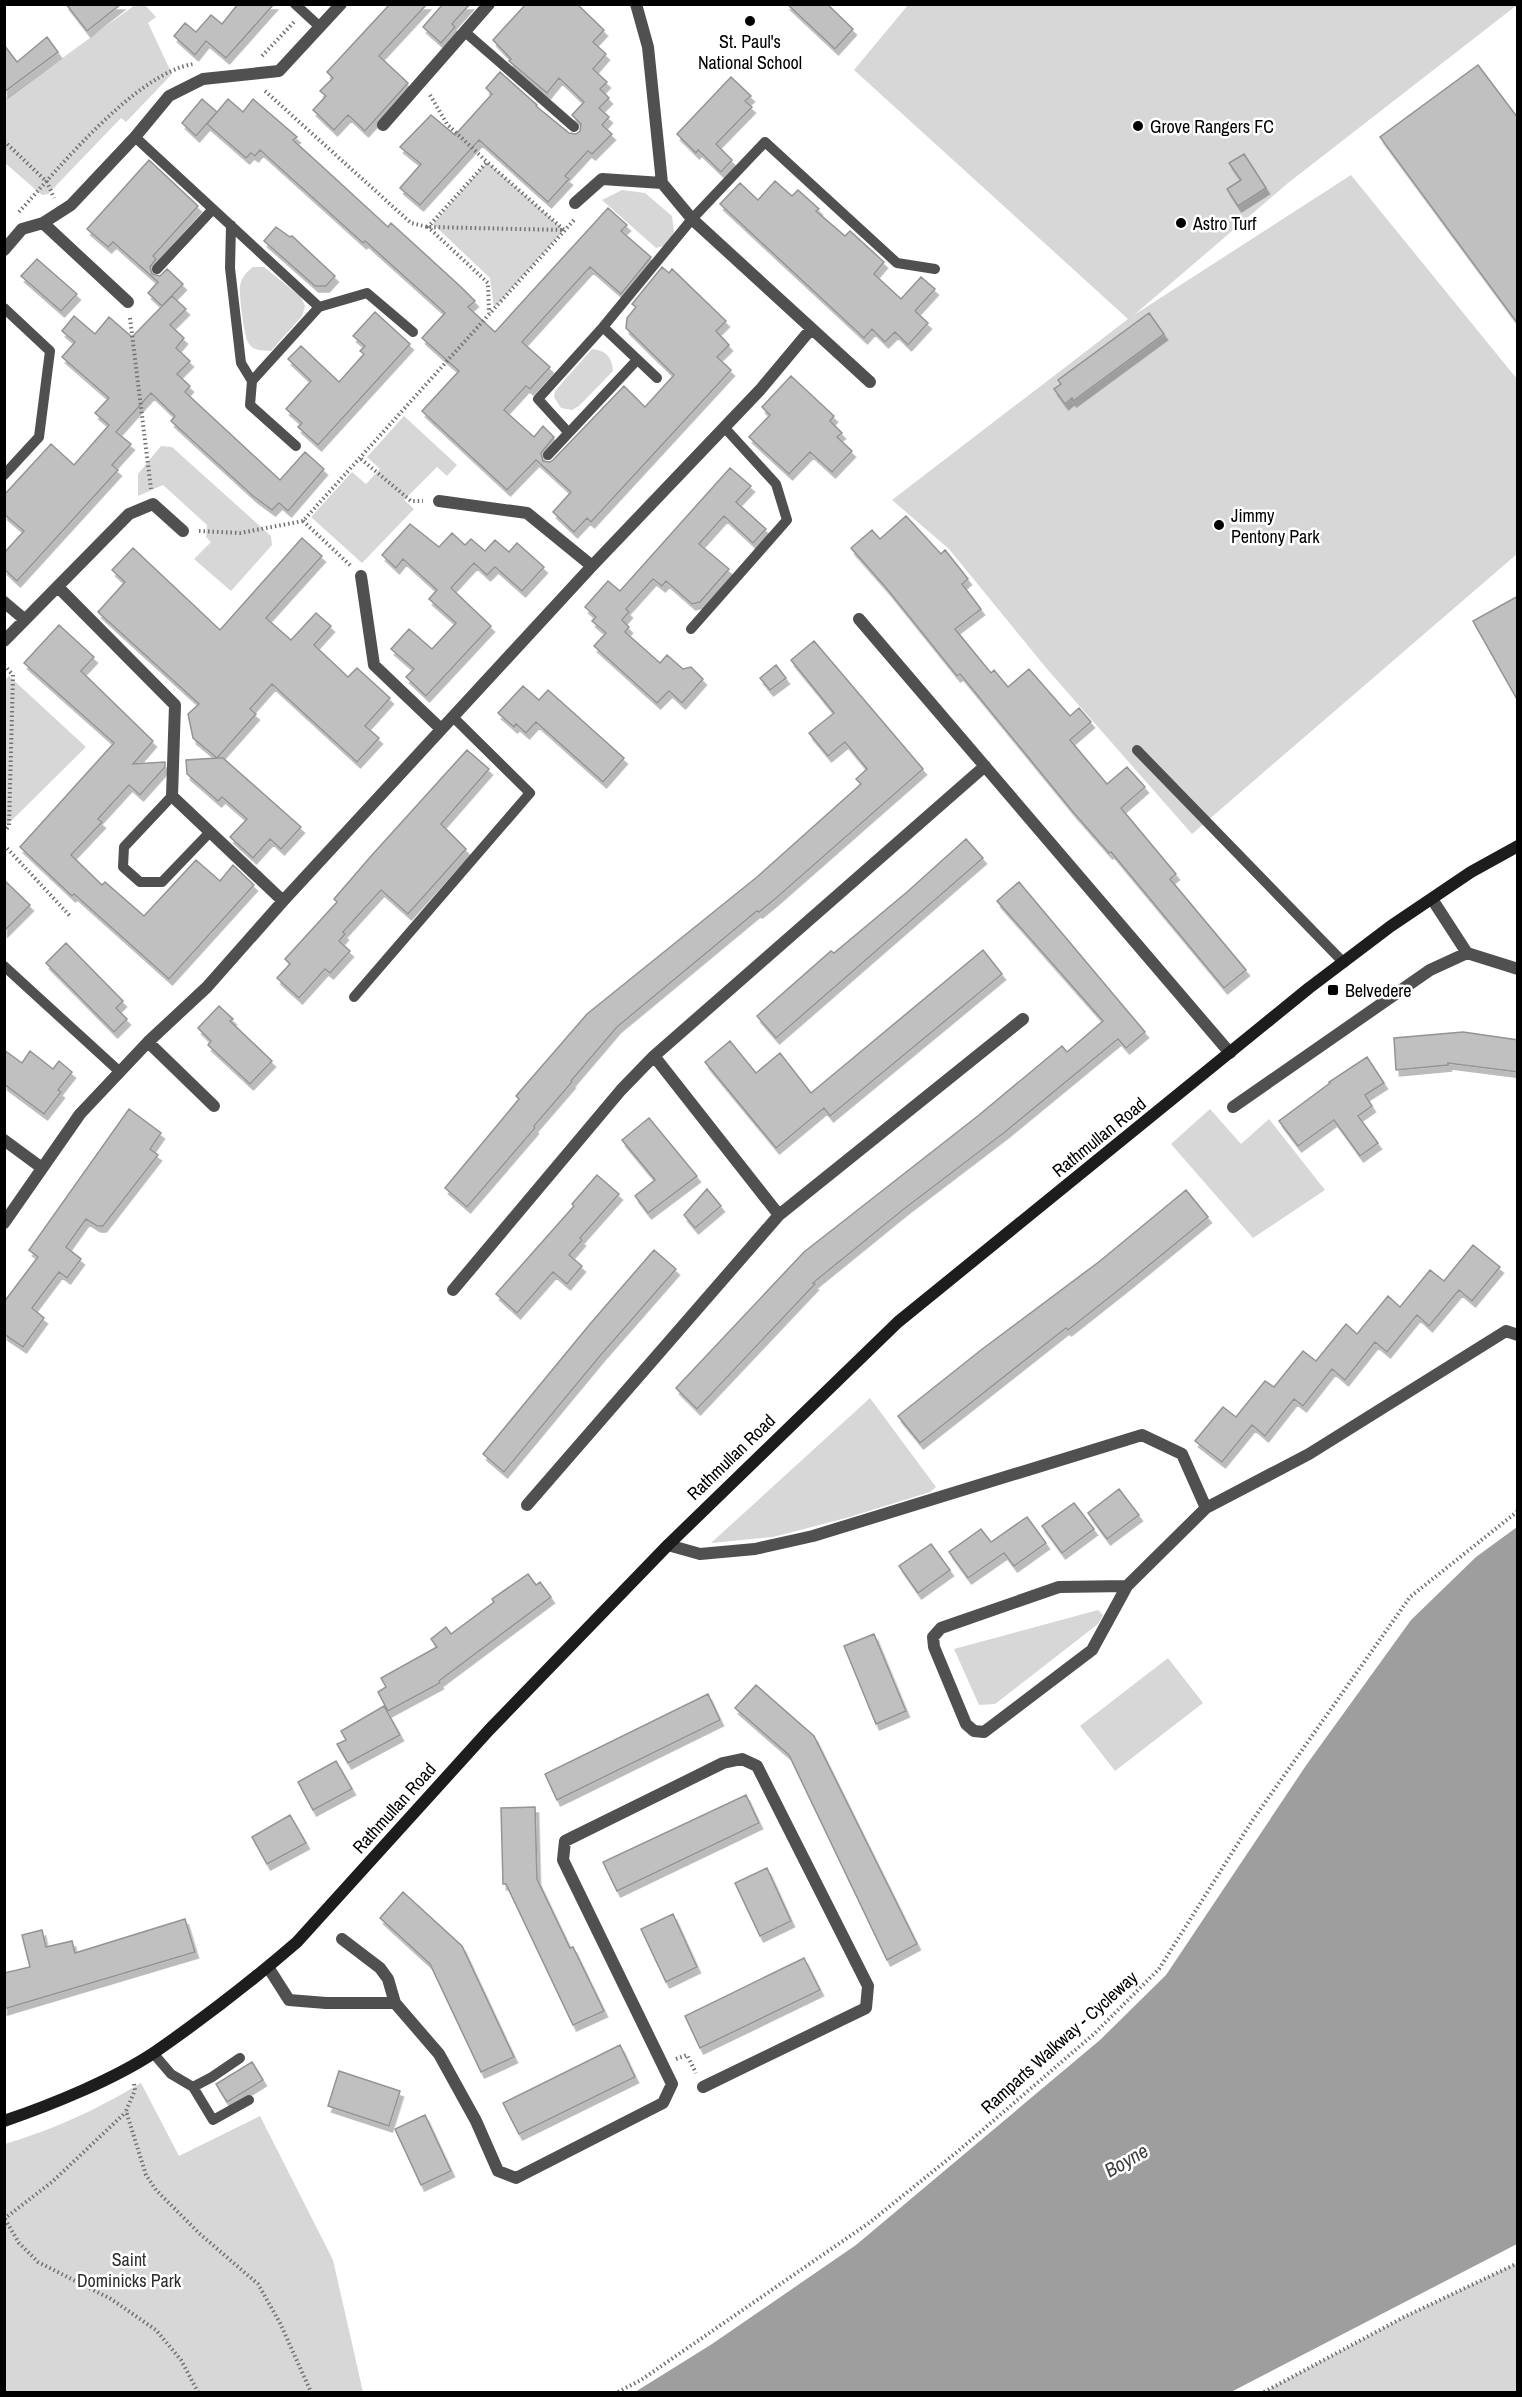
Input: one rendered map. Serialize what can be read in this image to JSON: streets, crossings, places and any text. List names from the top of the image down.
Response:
{
  "streets": {
    "street": ["Rathmullan Road"],
    "path": ["Ramparts Walkway - Cycleway"]
  },
  "water": ["Boyne"],
  "parks": ["Saint Dominicks Park"],
  "places": {
    "other": [
      "St. Paul's National School",
      "Grove Rangers FC",
      "Astro Turf",
      "Jimmy Pentony Park"
    ],
    "transit": ["Belvedere"]
  }
}
